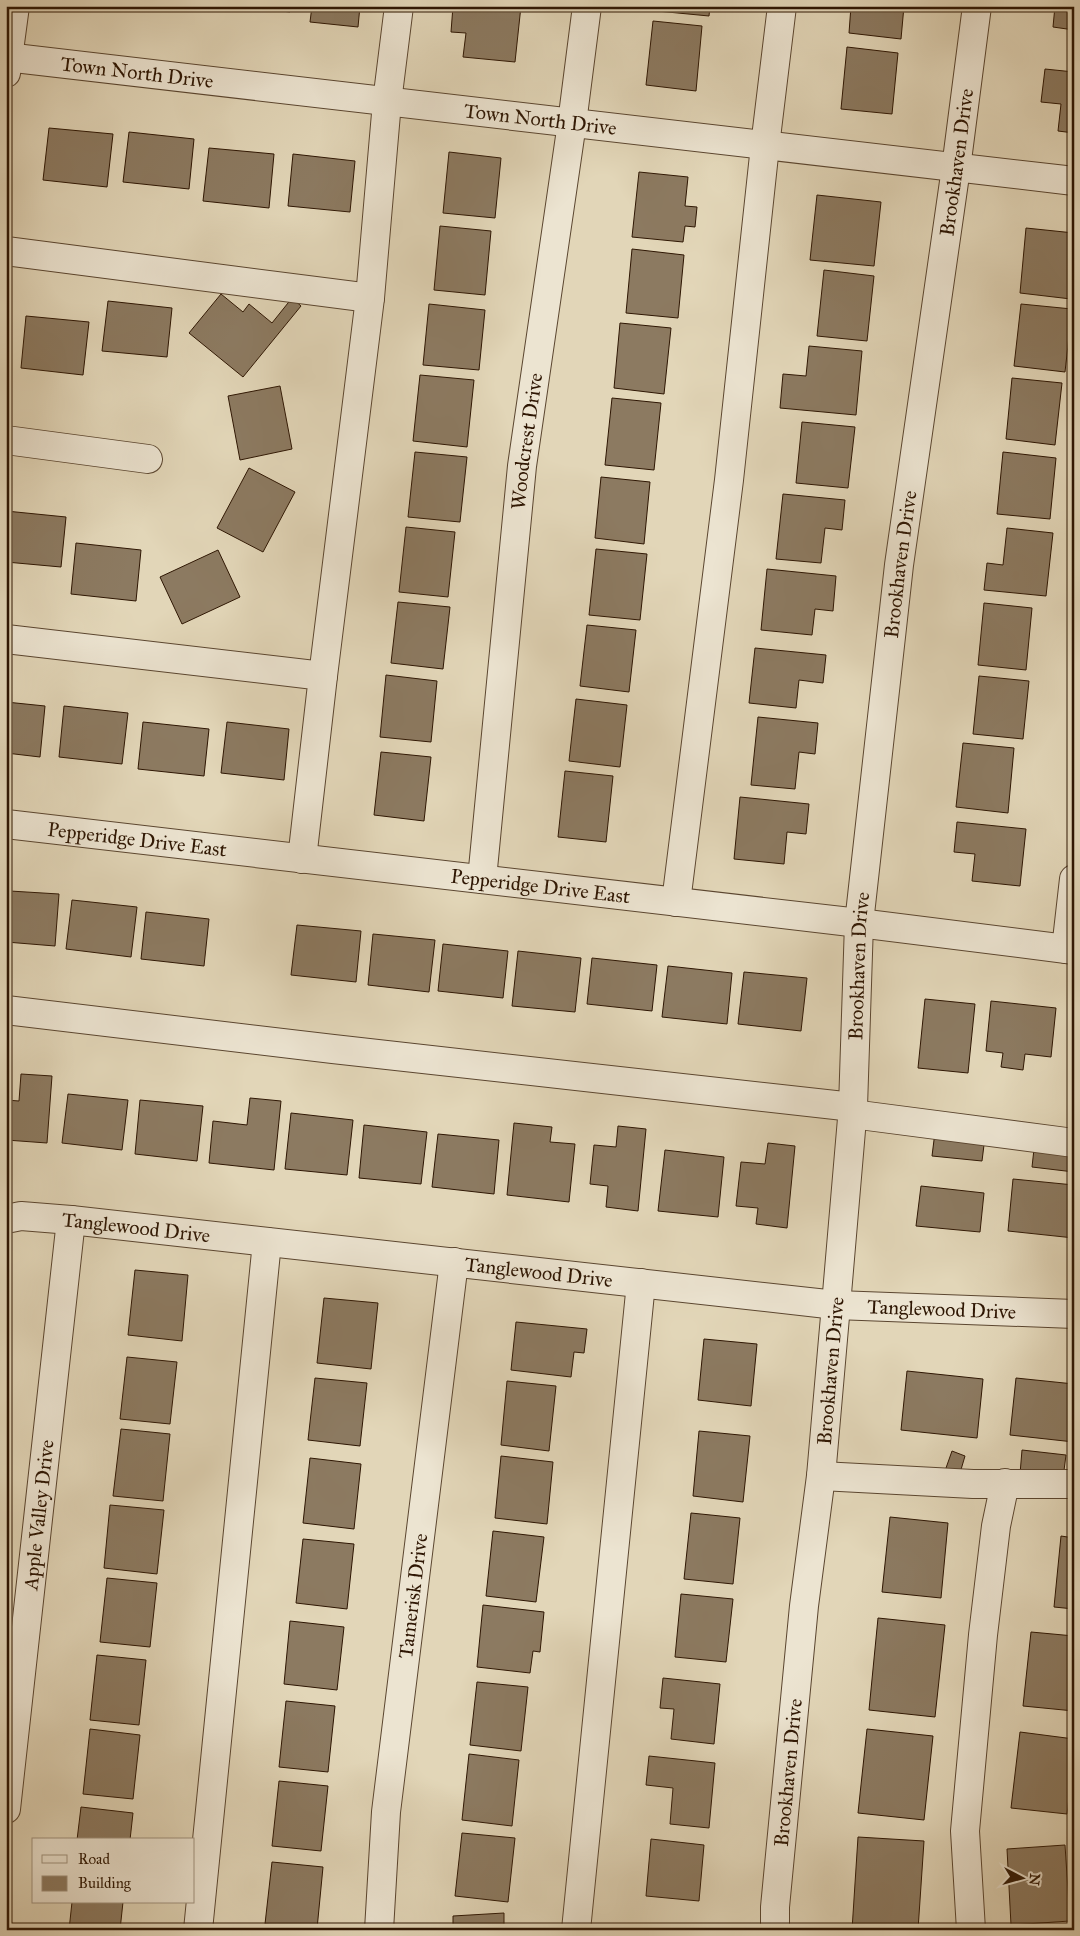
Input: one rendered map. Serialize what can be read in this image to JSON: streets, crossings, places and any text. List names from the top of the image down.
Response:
{
  "streets": {
    "street": [
      "Town North Drive",
      "Brookhaven Drive",
      "Woodcrest Drive",
      "Pepperidge Drive East",
      "Tanglewood Drive",
      "Apple Valley Drive",
      "Tamerisk Drive"
    ]
  },
  "crossings": [
    ["Town North Drive", "Brookhaven Drive"],
    ["Town North Drive", "Woodcrest Drive"],
    ["Brookhaven Drive", "Pepperidge Drive East"],
    ["Brookhaven Drive", "Tanglewood Drive"],
    ["Woodcrest Drive", "Pepperidge Drive East"],
    ["Tanglewood Drive", "Apple Valley Drive"],
    ["Tanglewood Drive", "Tamerisk Drive"]
  ],
  "legend": ["Road", "Building"],
  "north": "right"
}
